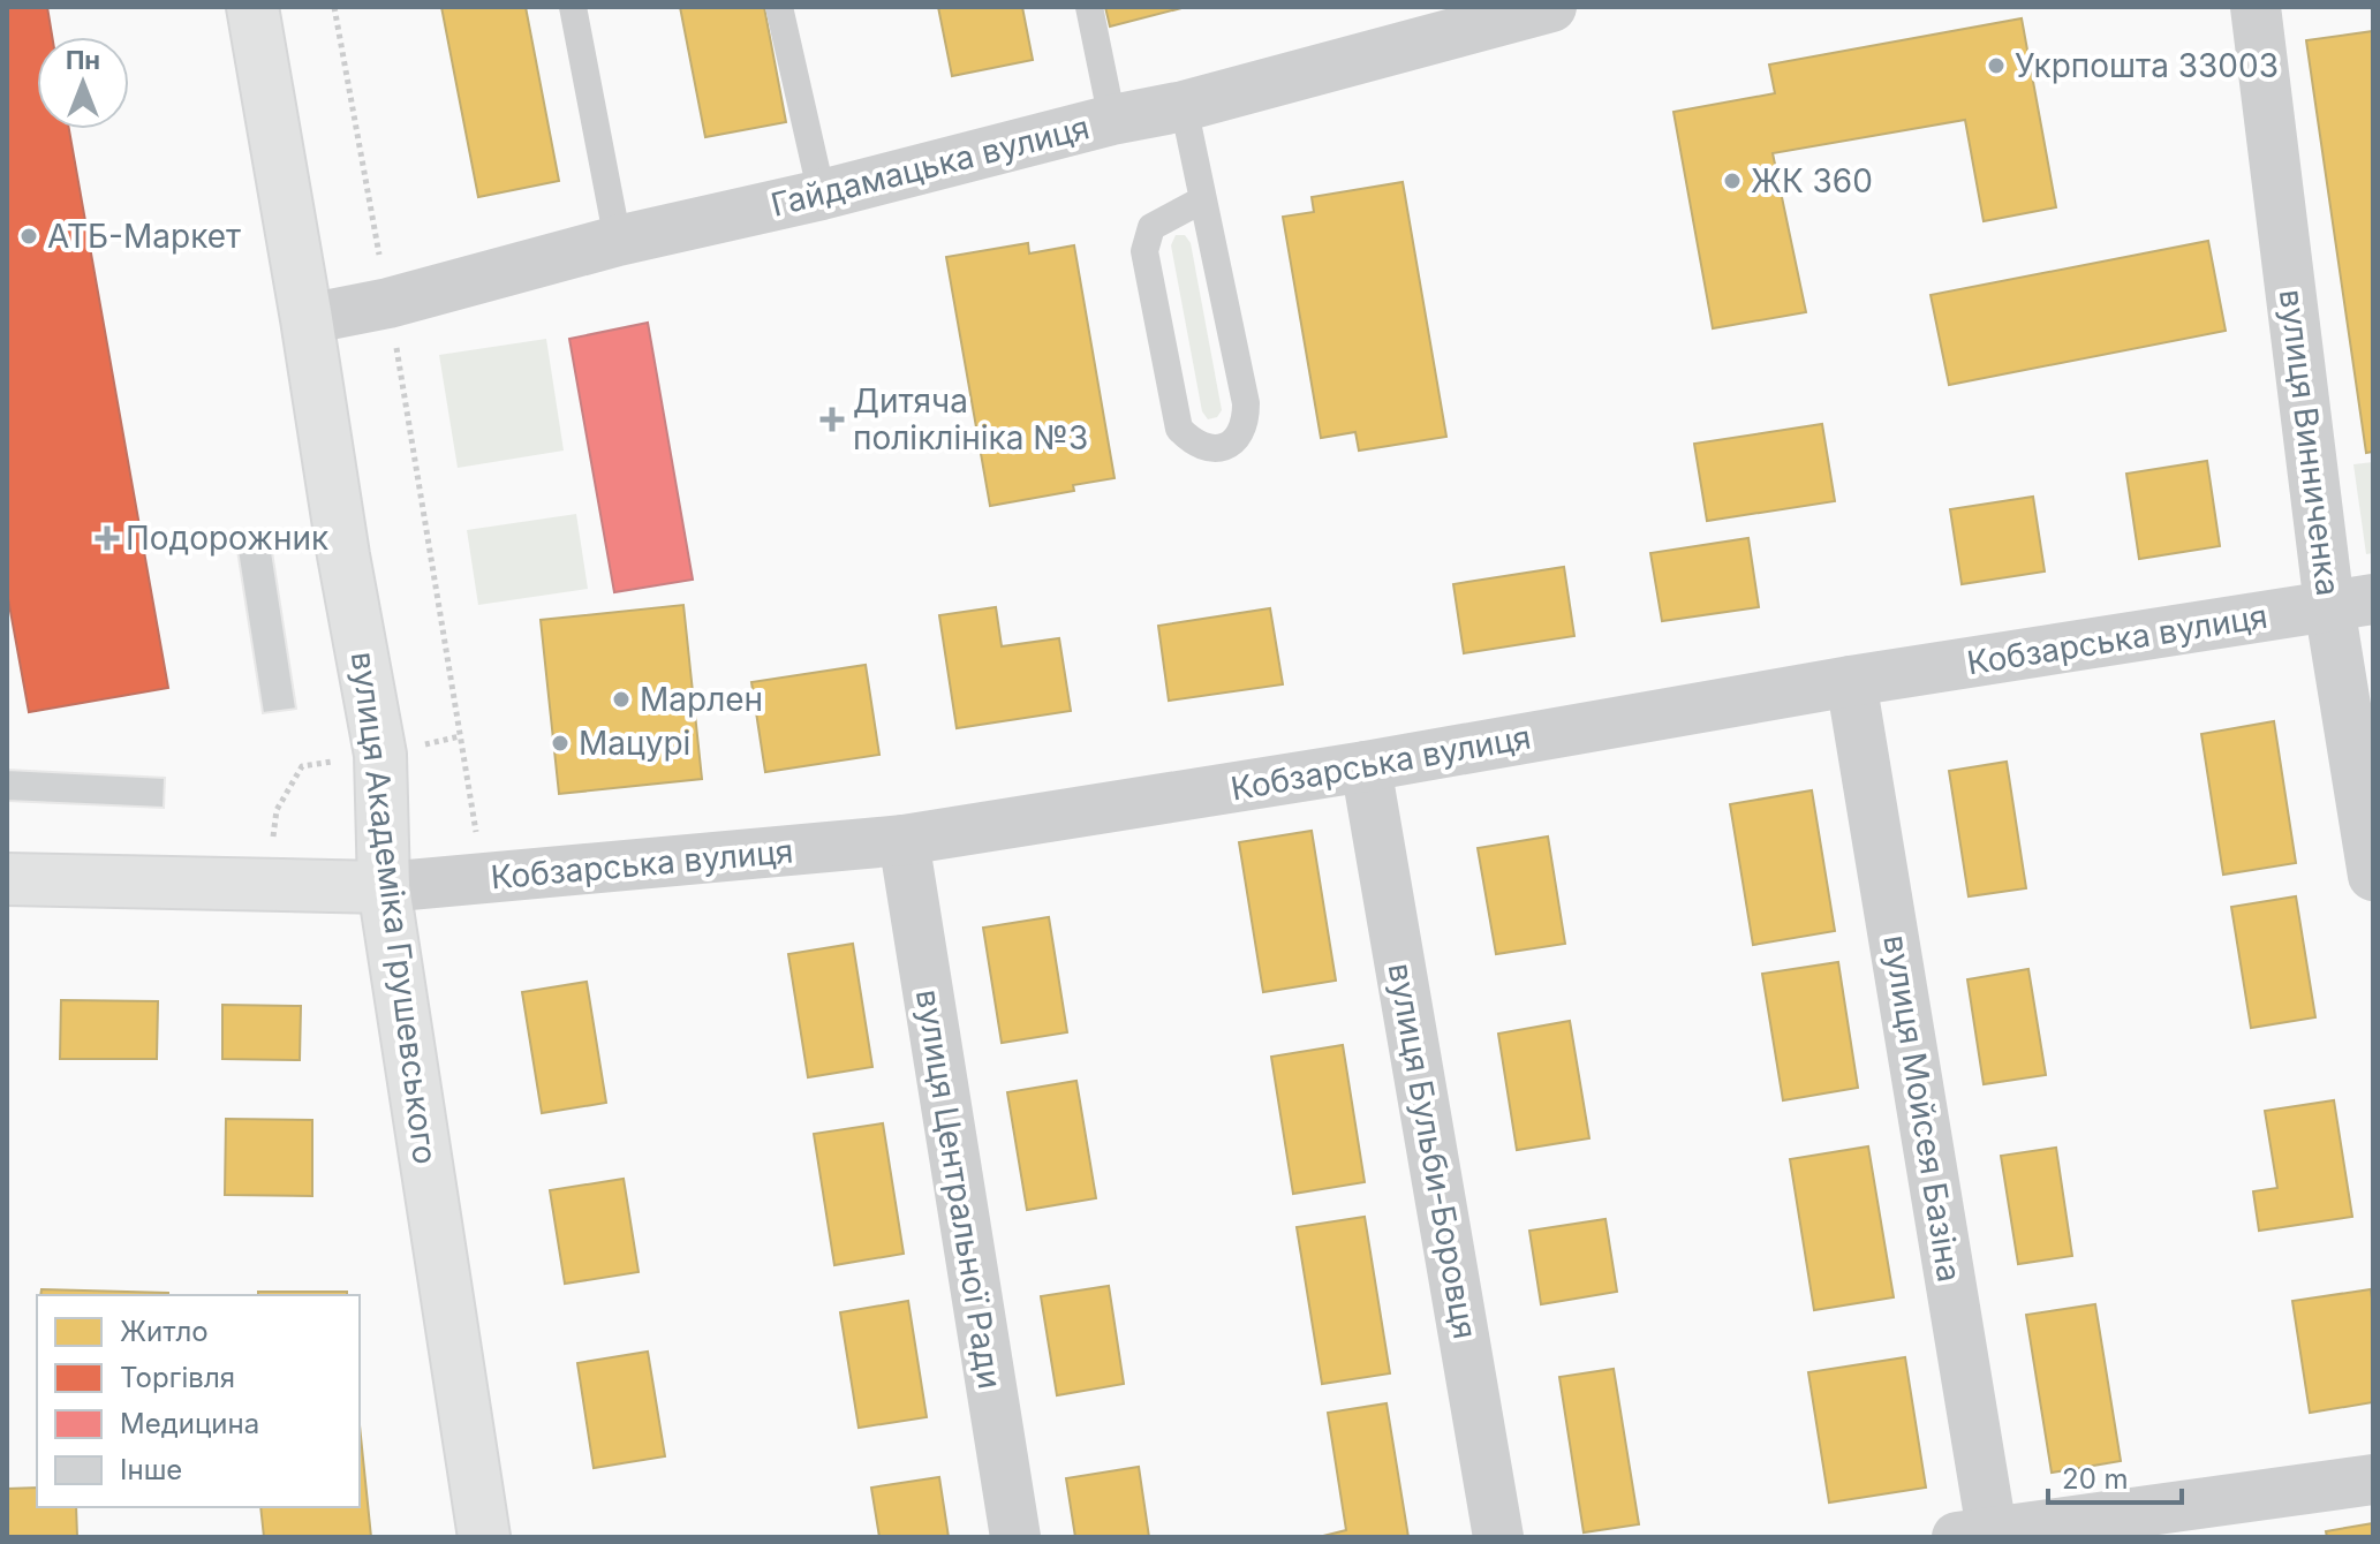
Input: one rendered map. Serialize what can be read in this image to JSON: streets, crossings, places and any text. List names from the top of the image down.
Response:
{
  "streets": {
    "main road": ["вулиця Академіка Грушевського"],
    "street": [
      "Гайдамацька вулиця",
      "вулиця Винниченка",
      "Кобзарська вулиця",
      "вулиця Мойсея Базіна",
      "вулиця Бульби-Боровця",
      "вулиця Центральної Ради"
    ]
  },
  "crossings": [
    ["Гайдамацька вулиця", "вулиця Академіка Грушевського"],
    ["вулиця Винниченка", "Кобзарська вулиця"],
    ["Кобзарська вулиця", "вулиця Академіка Грушевського"],
    ["Кобзарська вулиця", "вулиця Мойсея Базіна"],
    ["Кобзарська вулиця", "вулиця Бульби-Боровця"],
    ["Кобзарська вулиця", "вулиця Центральної Ради"]
  ],
  "places": {
    "other": [
      "Укрпошта 33003",
      "ЖК 360",
      "АТБ-Маркет",
      "Марлен",
      "Мацурі"
    ],
    "health": ["Дитяча поліклініка №3", "Подорожник"]
  },
  "legend": [
    "Житло",
    "Торгівля",
    "Медицина",
    "Інше"
  ],
  "scale_bar": "20 m",
  "north": "top"
}
